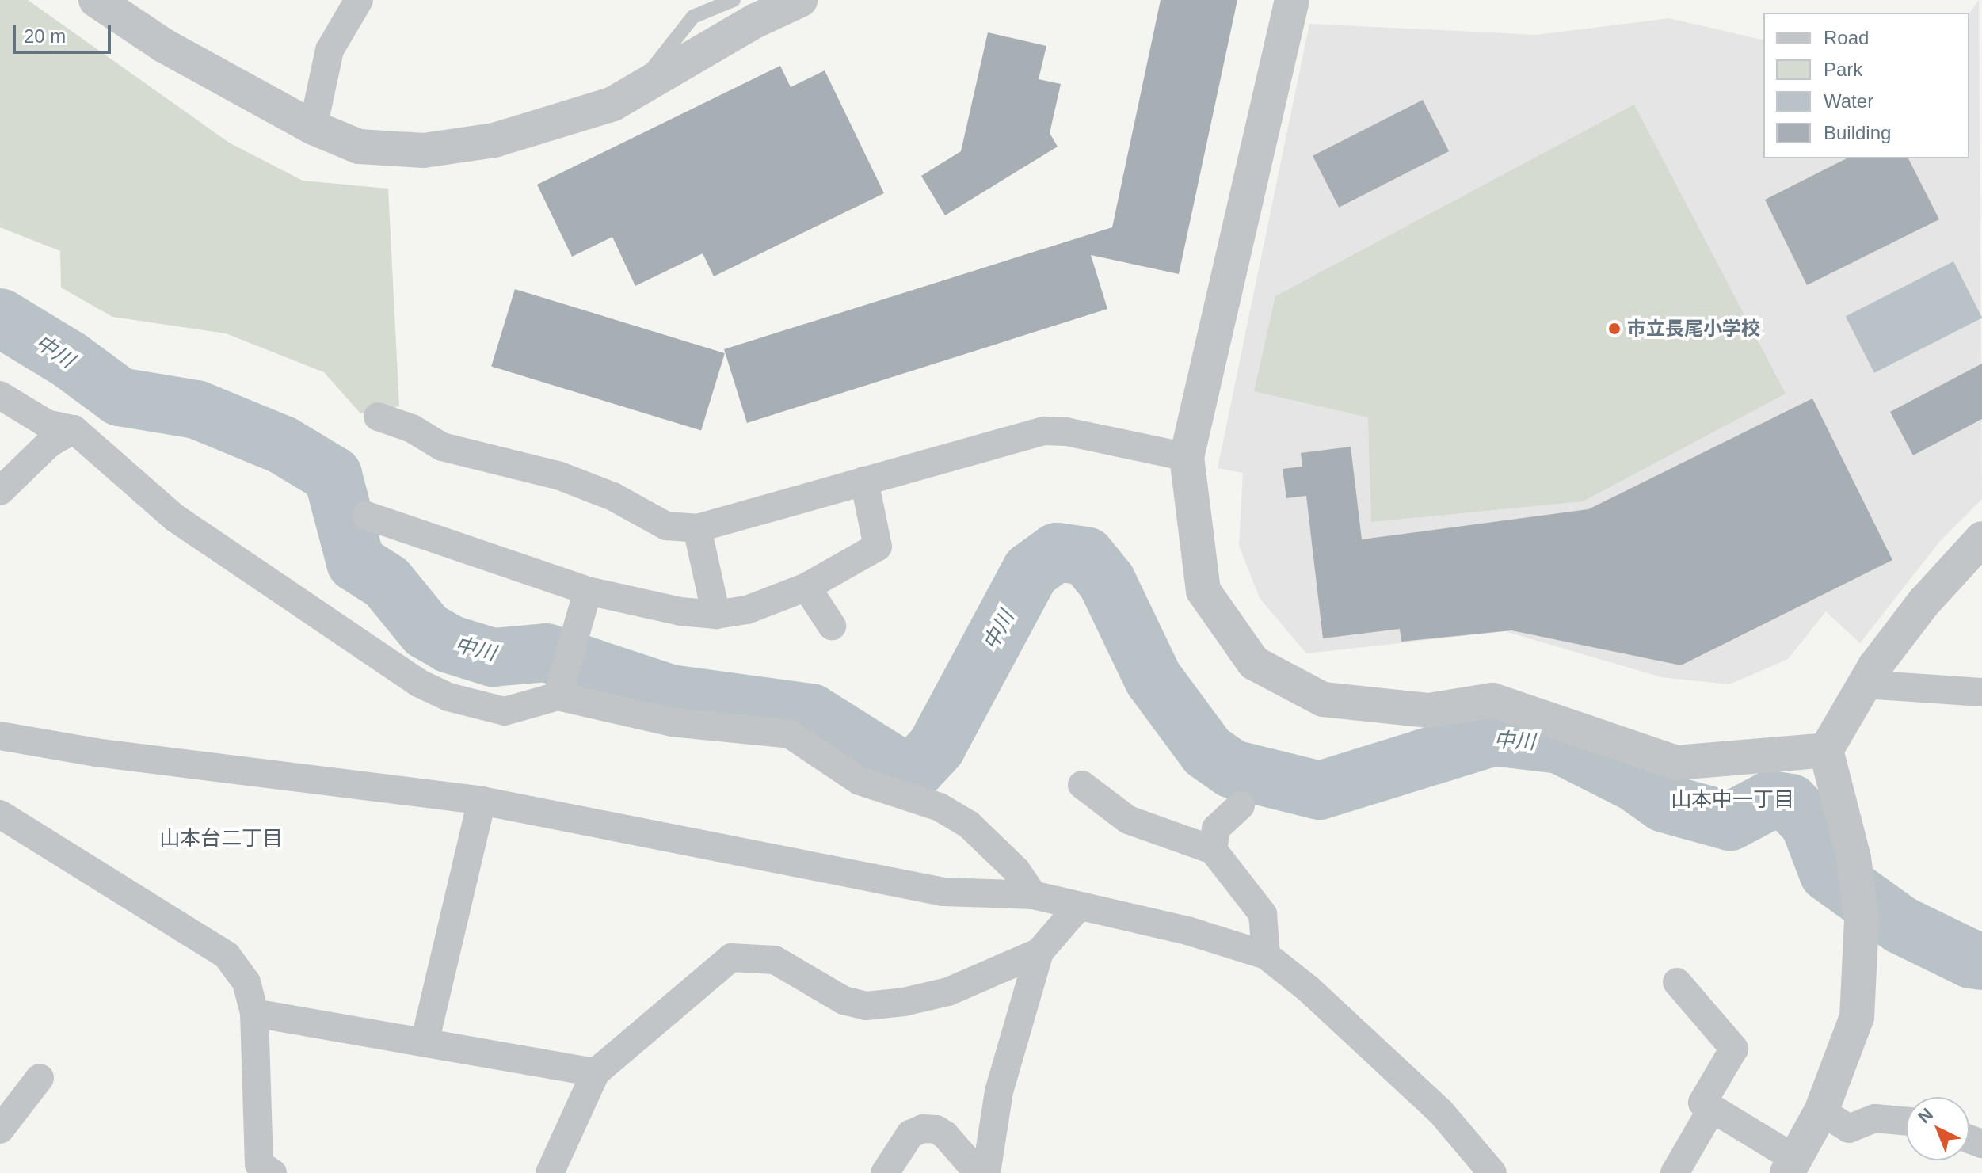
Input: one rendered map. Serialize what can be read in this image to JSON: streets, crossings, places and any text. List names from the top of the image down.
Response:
{
  "districts": ["山本中一丁目", "山本台二丁目"],
  "water": ["中川"],
  "places": ["市立長尾小学校"],
  "legend": [
    "Road",
    "Park",
    "Water",
    "Building"
  ],
  "scale_bar": "20 m",
  "north": "top left"
}
